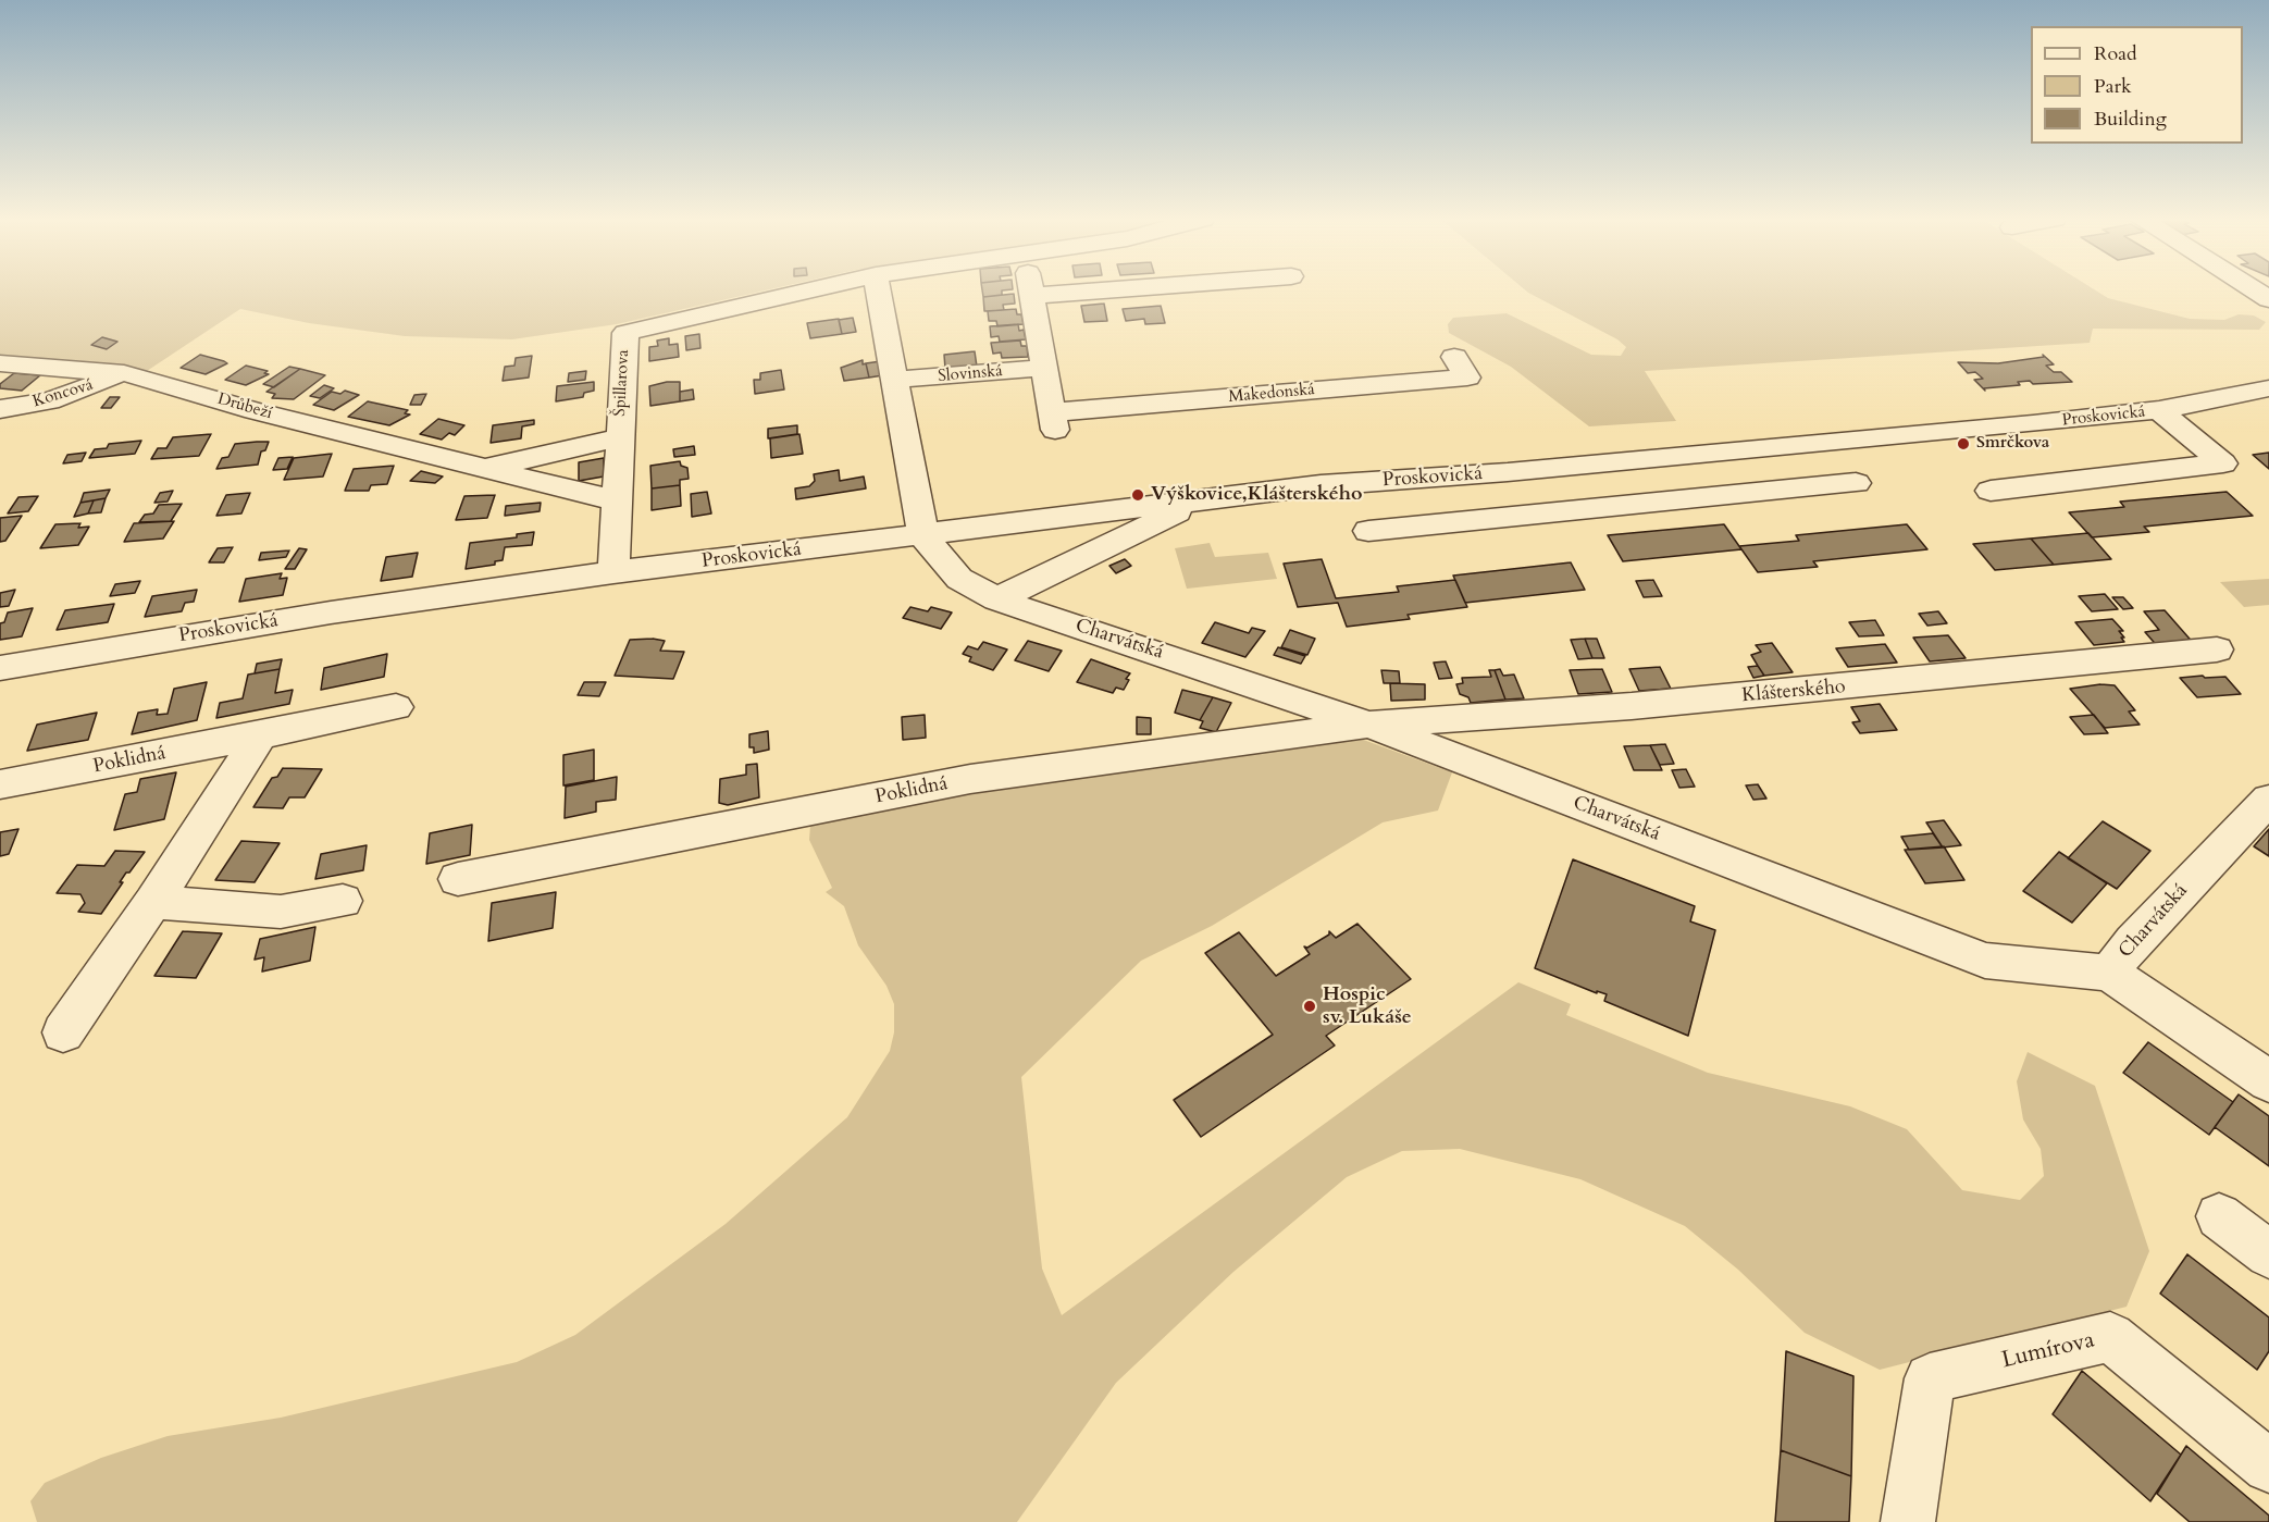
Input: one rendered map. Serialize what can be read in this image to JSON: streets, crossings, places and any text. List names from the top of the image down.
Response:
{
  "streets": {
    "street": [
      "Slovinská",
      "Špillarova",
      "Koncová",
      "Makedonská",
      "Drůbeží",
      "Proskovická",
      "Charvátská",
      "Klášterského",
      "Poklidná",
      "Lumírova"
    ]
  },
  "crossings": [
    ["Slovinská", "Makedonská"],
    ["Špillarova", "Drůbeží"],
    ["Špillarova", "Proskovická"],
    ["Koncová", "Drůbeží"],
    ["Proskovická", "Charvátská"],
    ["Charvátská", "Klášterského"],
    ["Charvátská", "Poklidná"],
    ["Klášterského", "Poklidná"]
  ],
  "places": ["Smrčkova", "Výškovice,Klášterského", "Hospic sv. Lukáše"],
  "legend": ["Road", "Park", "Building"]
}
